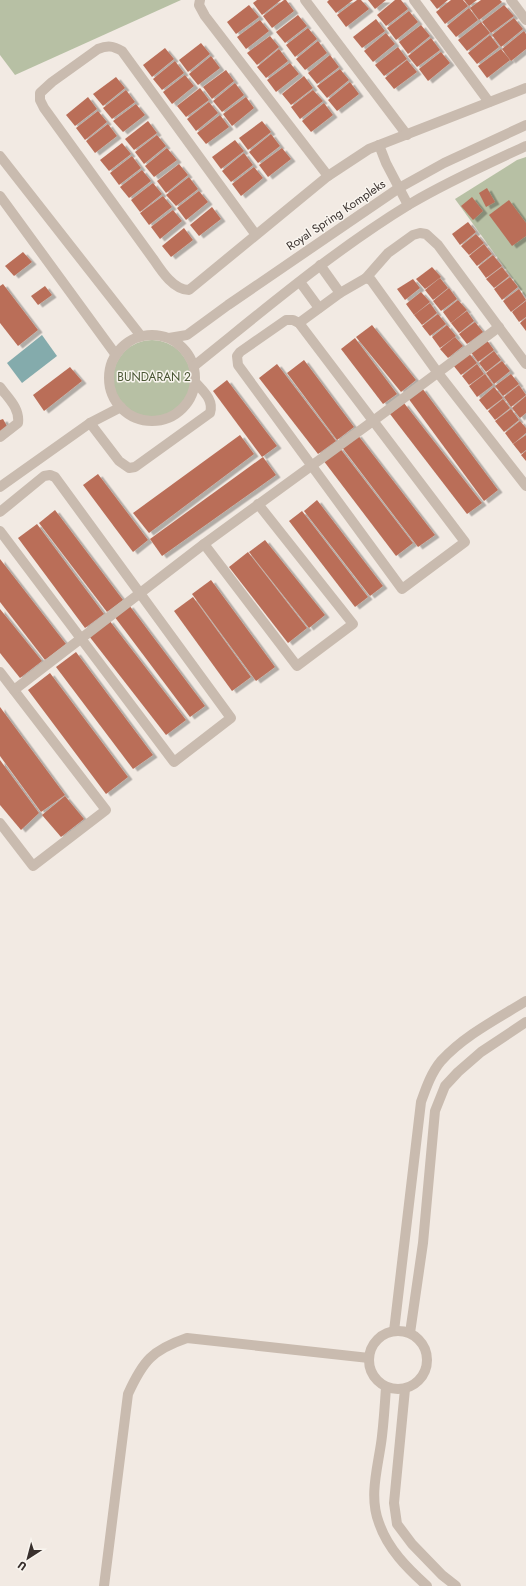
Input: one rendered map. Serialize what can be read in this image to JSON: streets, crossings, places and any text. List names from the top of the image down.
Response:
{
  "streets": {
    "street": ["Royal Spring Kompleks"]
  },
  "parks": ["BUNDARAN 2"],
  "north": "bottom left"
}
